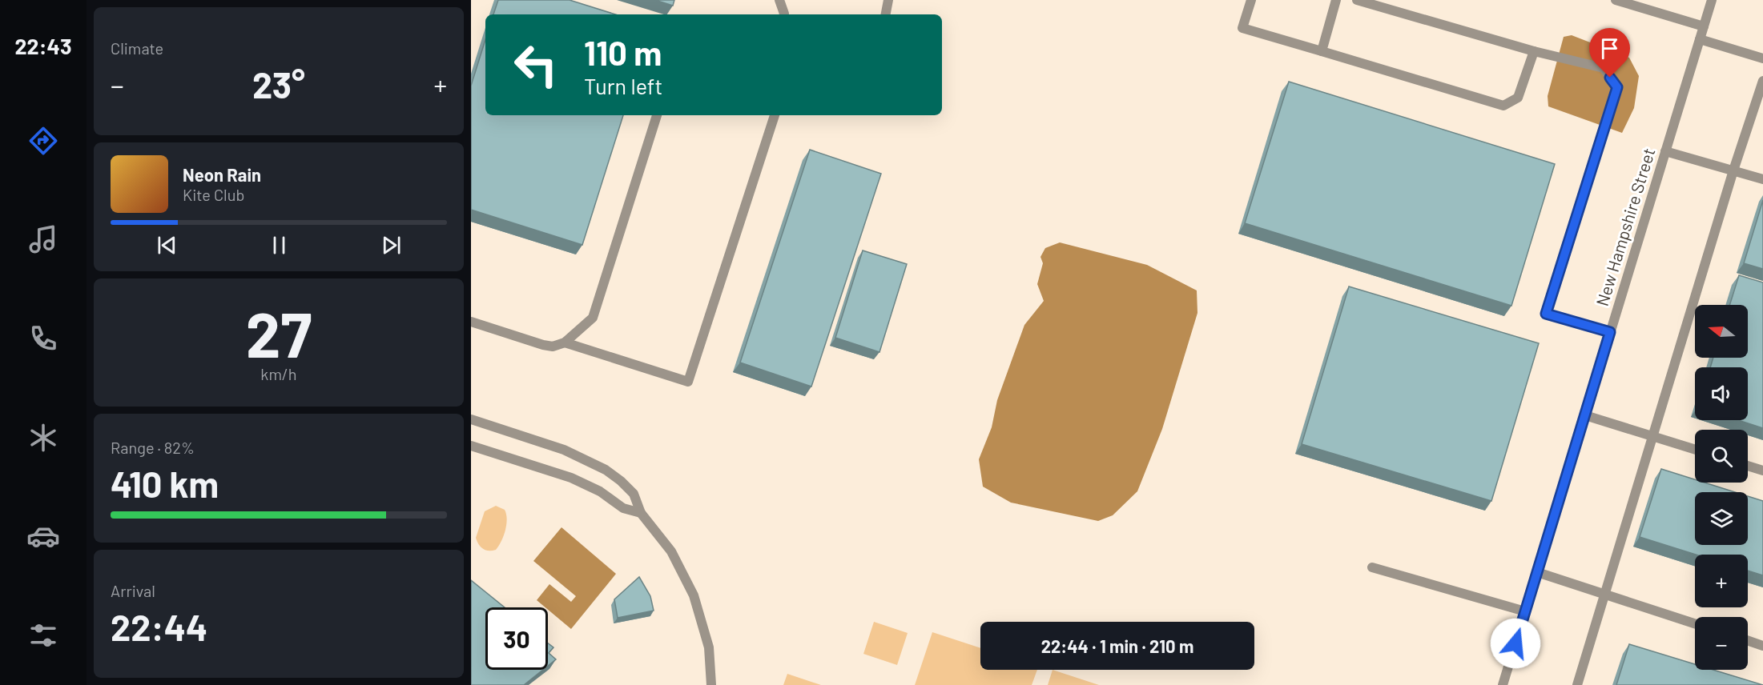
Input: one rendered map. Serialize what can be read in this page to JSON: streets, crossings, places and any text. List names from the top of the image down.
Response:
{
  "streets": {
    "street": ["New Hampshire Street"]
  },
  "north": "left",
  "page": {
    "tabs": "22:43",
    "tile": [
      "Climate",
      ["27", "km/h"],
      ["Range · 82%", "410 km"],
      ["Arrival", "22:44"]
    ],
    "turn": ["110 m", "Turn left"],
    "heat": ["−", "23°", "+"],
    "song": ["Neon Rain", "Kite Club"],
    "map_buttons": ["+", "−"],
    "limit": "30",
    "trip": "22:44 · 1 min · 210 m"
  }
}
